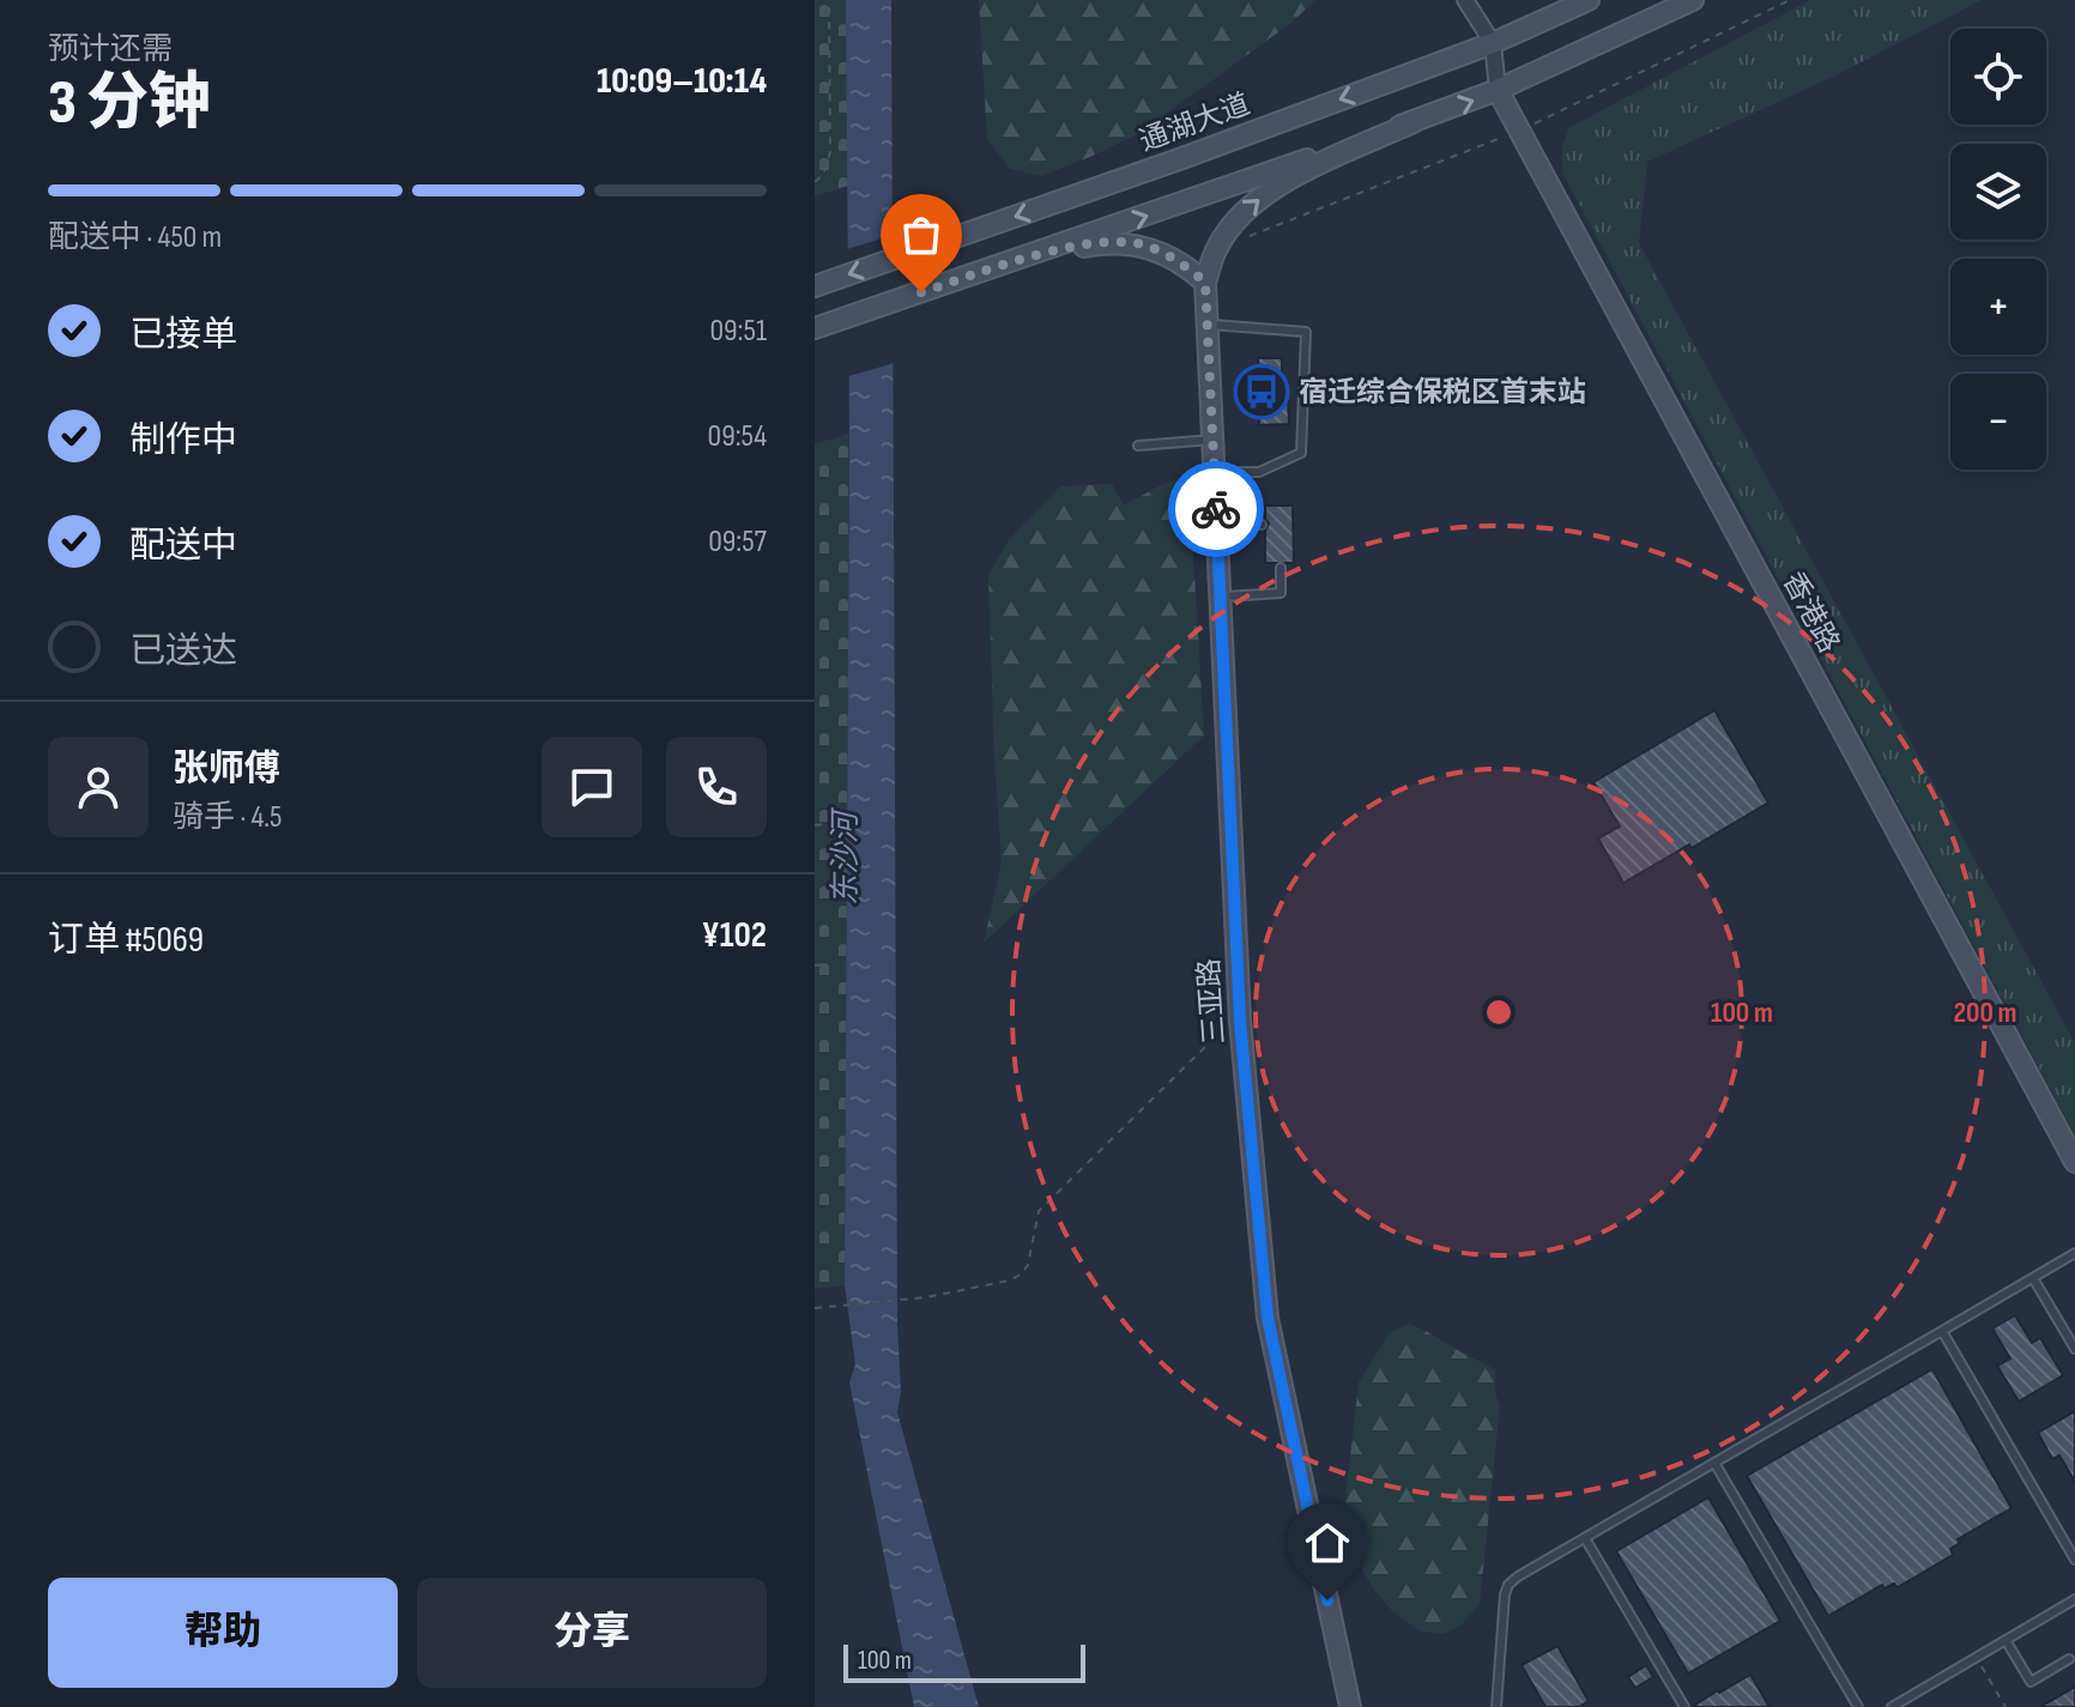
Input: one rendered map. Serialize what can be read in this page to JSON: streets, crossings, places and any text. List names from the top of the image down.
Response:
{
  "streets": {
    "street": ["通湖大道", "香港路", "三亚路"]
  },
  "water": ["东沙河"],
  "places": {
    "bus stop": ["宿迁综合保税区首末站"]
  },
  "scale_bar": "100 m",
  "page": {
    "heading": ["3 分钟", "预计还需", "10:09–10:14"],
    "panel": [
      "张师傅",
      "骑手 · 4.5",
      "订单 #5069",
      "¥102"
    ],
    "map_buttons": ["+", "−"],
    "bar": "配送中 · 450 m",
    "list": [
      ["已接单", "09:51"],
      ["制作中", "09:54"],
      ["配送中", "09:57"],
      "已送达"
    ],
    "buttons": ["帮助", "分享"],
    "scale": "100 m"
  },
  "rings": ["100 m", "200 m"]
}
